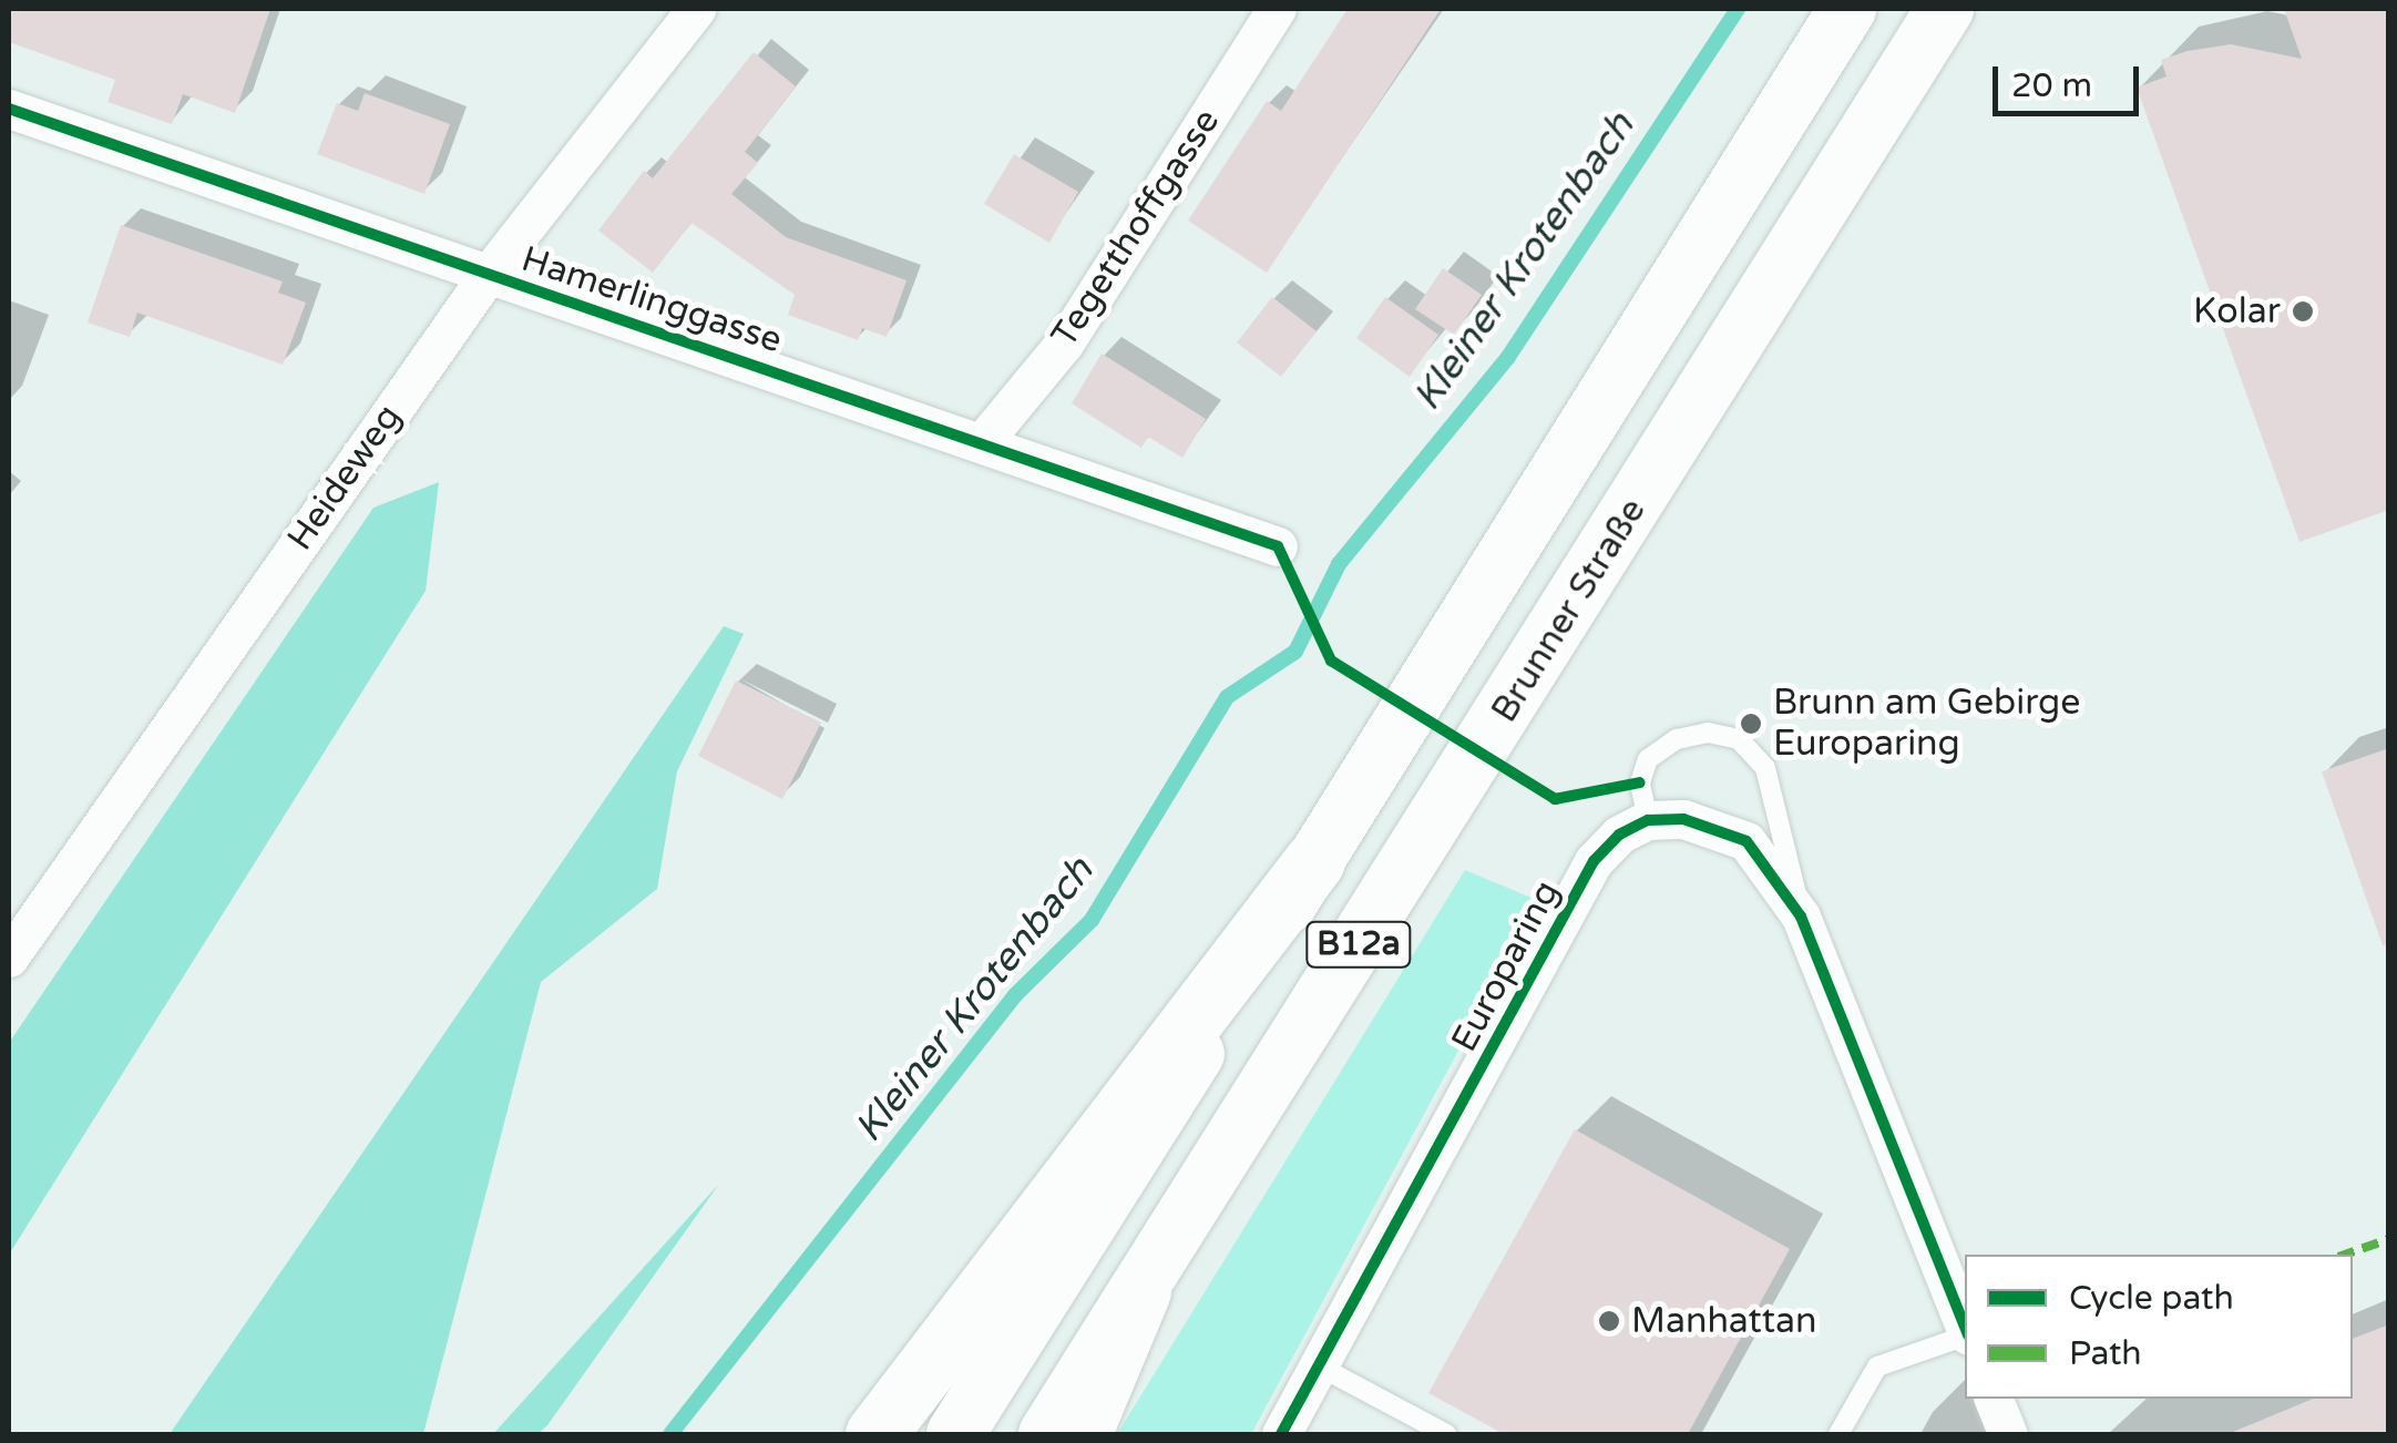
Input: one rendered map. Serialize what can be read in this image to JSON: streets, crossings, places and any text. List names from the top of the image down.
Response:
{
  "streets": {
    "main road": ["Brunner Straße", "B12a"],
    "street": [
      "Tegetthoffgasse",
      "Hamerlinggasse",
      "Heideweg",
      "Europaring"
    ]
  },
  "crossings": [
    ["Tegetthoffgasse", "Hamerlinggasse"],
    ["Hamerlinggasse", "Heideweg"]
  ],
  "water": ["Kleiner Krotenbach"],
  "places": ["Kolar", "Brunn am Gebirge Europaring", "Manhattan"],
  "legend": ["Cycle path", "Path"],
  "scale_bar": "20 m"
}
